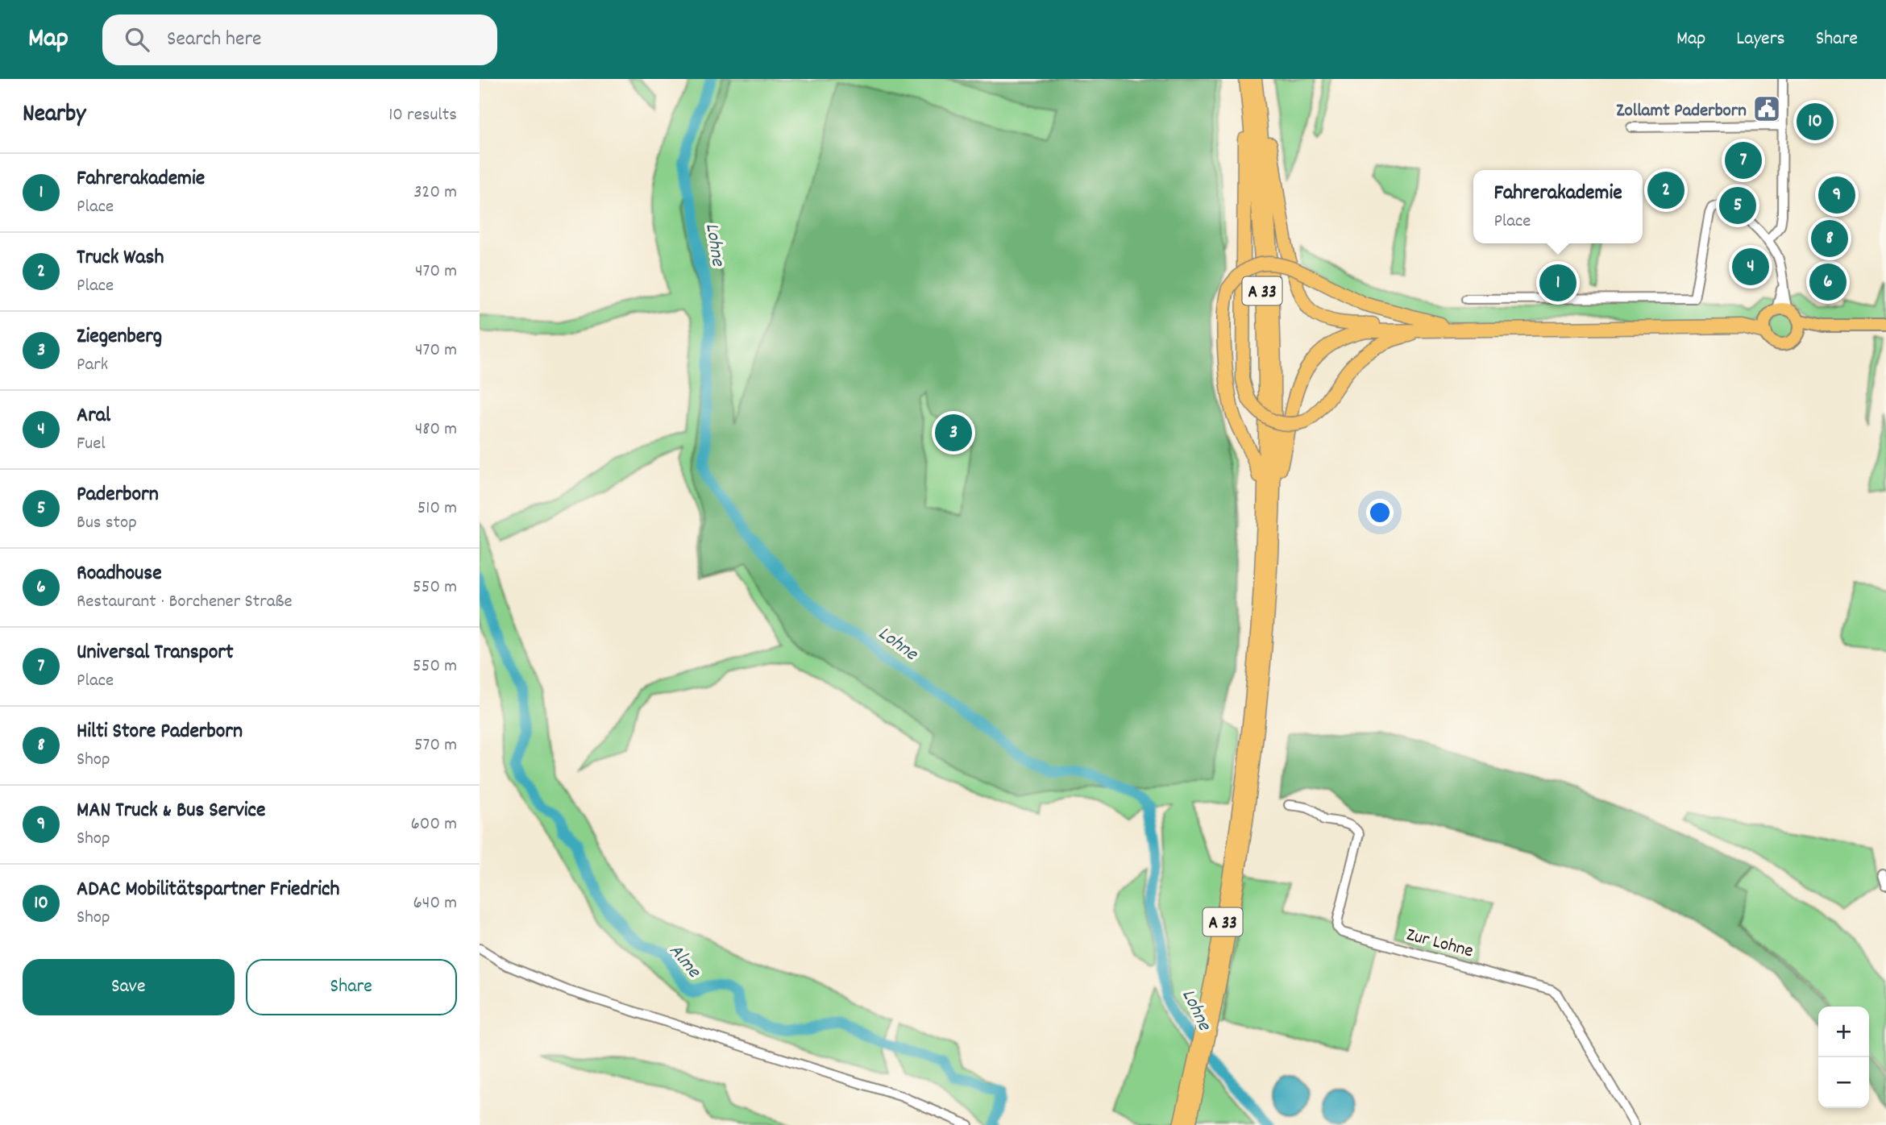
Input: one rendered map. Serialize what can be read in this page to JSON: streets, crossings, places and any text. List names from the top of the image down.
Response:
{
  "streets": {
    "highway": ["A 33"],
    "street": ["Zur Lohne"]
  },
  "water": ["Lohne", "Alme"],
  "places": {
    "public building": ["Zollamt Paderborn"]
  },
  "page": {
    "header": "Map",
    "search": "Search here",
    "nav": ["Map", "Layers", "Share"],
    "heading": ["Nearby", "10 results"],
    "pins": [
      "10",
      "7",
      "2",
      "9",
      "5",
      "8",
      "4",
      "6",
      "1",
      "3"
    ],
    "list": [
      {
        "mark": "1",
        "name": "Fahrerakademie",
        "note": "Place",
        "value": "320 m"
      },
      {
        "mark": "2",
        "name": "Truck Wash",
        "note": "Place",
        "value": "470 m"
      },
      {
        "mark": "3",
        "name": "Ziegenberg",
        "note": "Park",
        "value": "470 m"
      },
      {
        "mark": "4",
        "name": "Aral",
        "note": "Fuel",
        "value": "480 m"
      },
      {
        "mark": "5",
        "name": "Paderborn",
        "note": "Bus stop",
        "value": "510 m"
      },
      {
        "mark": "6",
        "name": "Roadhouse",
        "note": "Restaurant · Borchener Straße",
        "value": "550 m"
      },
      {
        "mark": "7",
        "name": "Universal Transport",
        "note": "Place",
        "value": "550 m"
      },
      {
        "mark": "8",
        "name": "Hilti Store Paderborn",
        "note": "Shop",
        "value": "570 m"
      },
      {
        "mark": "9",
        "name": "MAN Truck & Bus Service",
        "note": "Shop",
        "value": "600 m"
      },
      {
        "mark": "10",
        "name": "ADAC Mobilitätspartner Friedrich",
        "note": "Shop",
        "value": "640 m"
      }
    ],
    "popup": ["Fahrerakademie", "Place"],
    "buttons": ["Save", "Share"],
    "map_buttons": ["+", "−"]
  }
}
